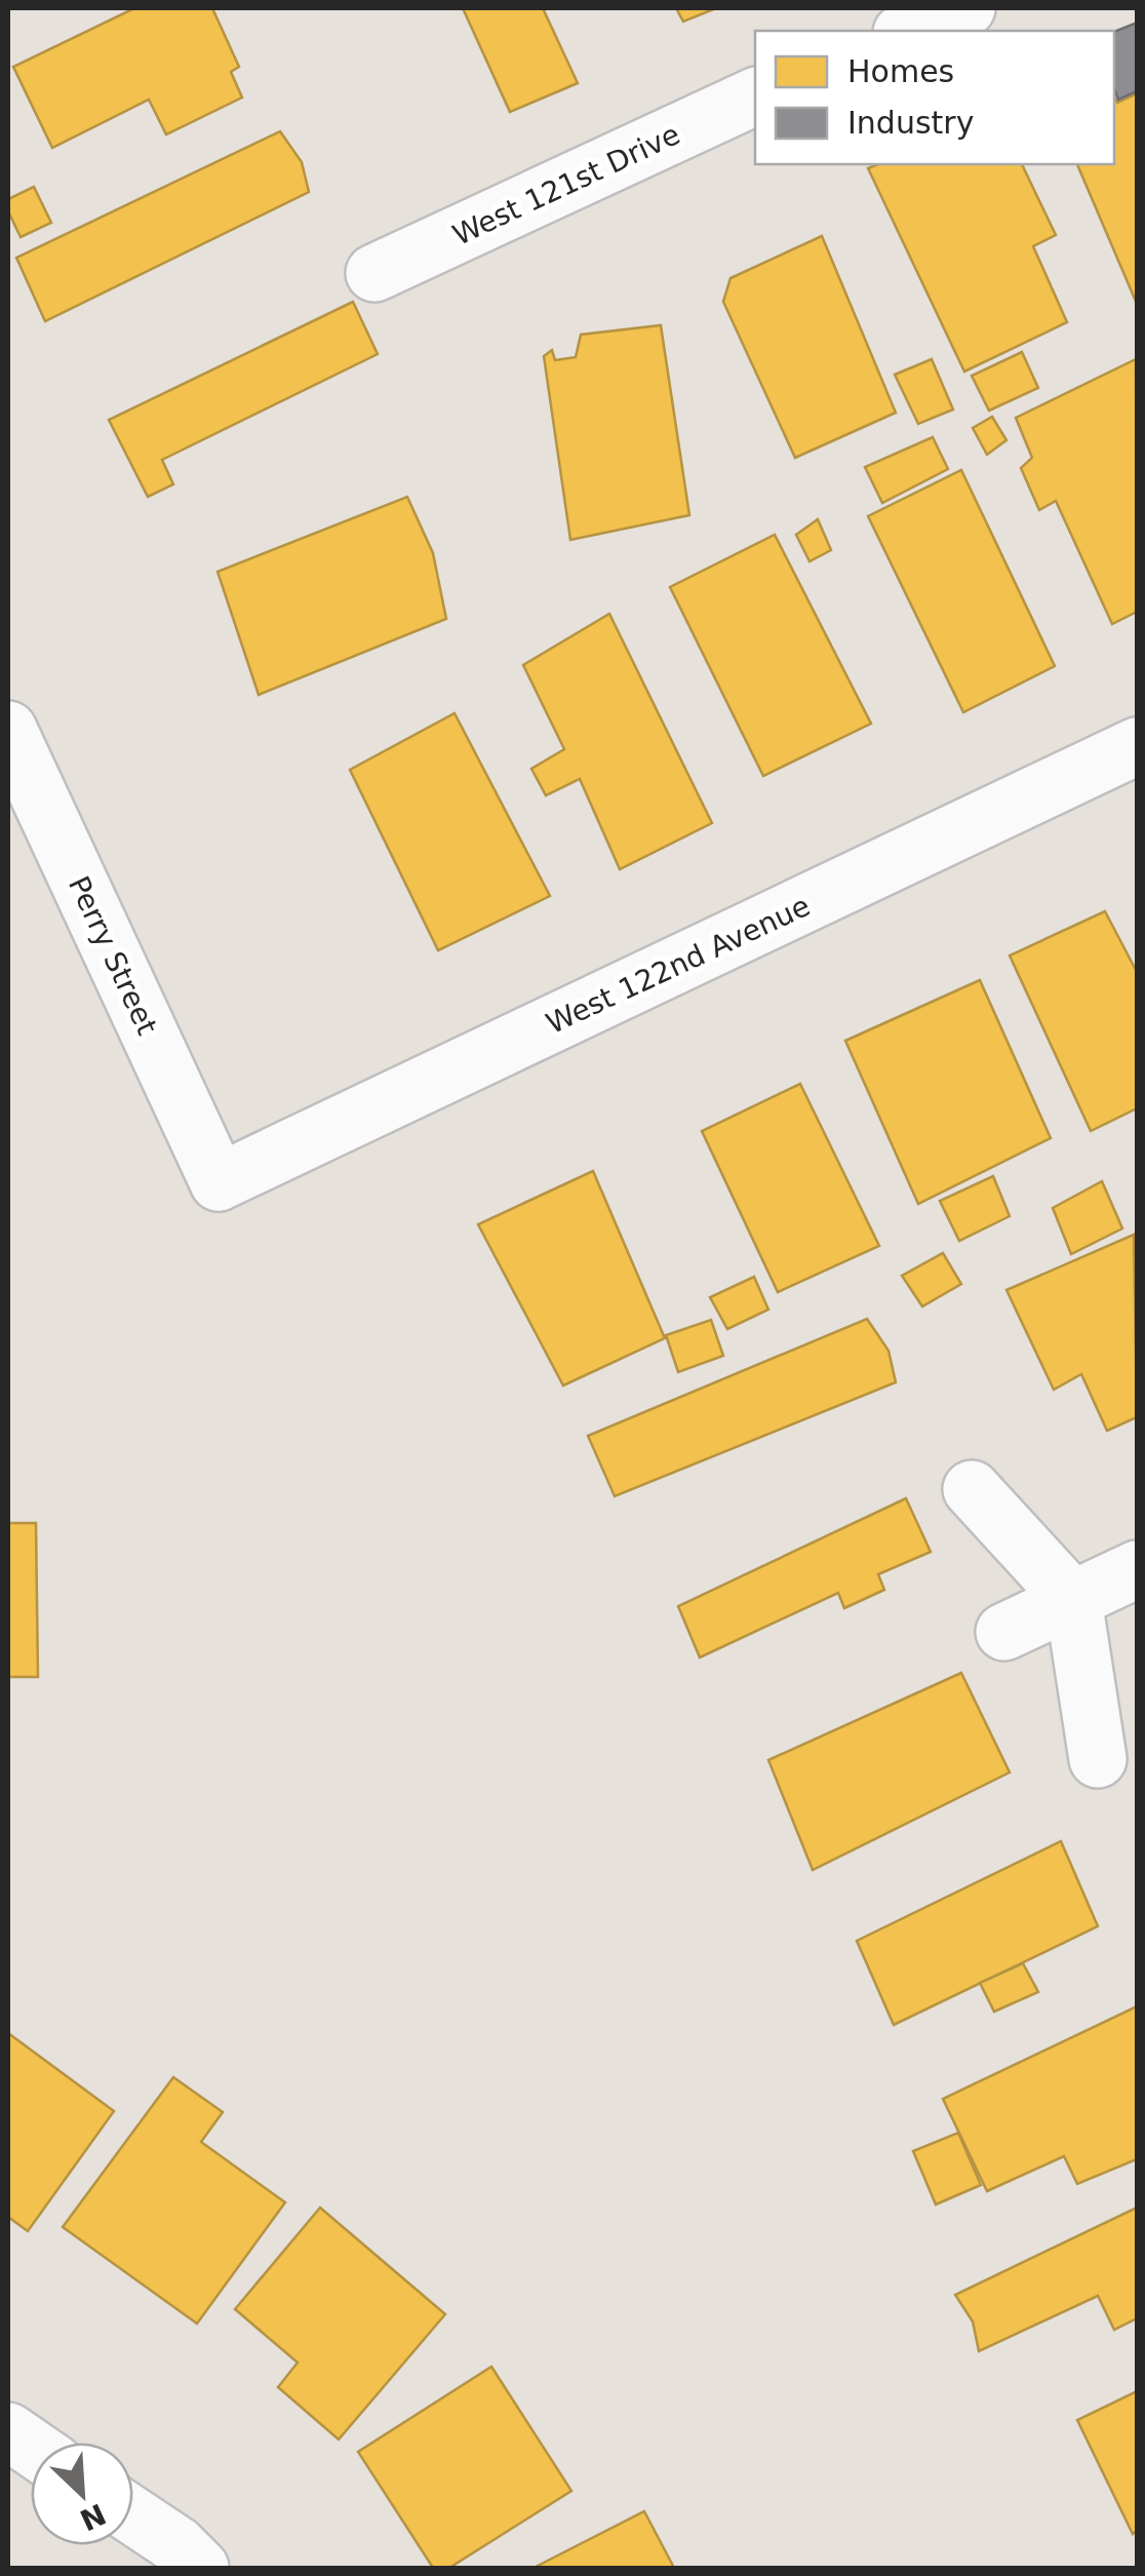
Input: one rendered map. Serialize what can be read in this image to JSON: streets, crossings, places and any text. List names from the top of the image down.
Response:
{
  "streets": {
    "street": ["West 121st Drive", "Perry Street", "West 122nd Avenue"]
  },
  "crossings": [
    ["Perry Street", "West 122nd Avenue"]
  ],
  "legend": ["Homes", "Industry"],
  "north": "bottom right"
}
